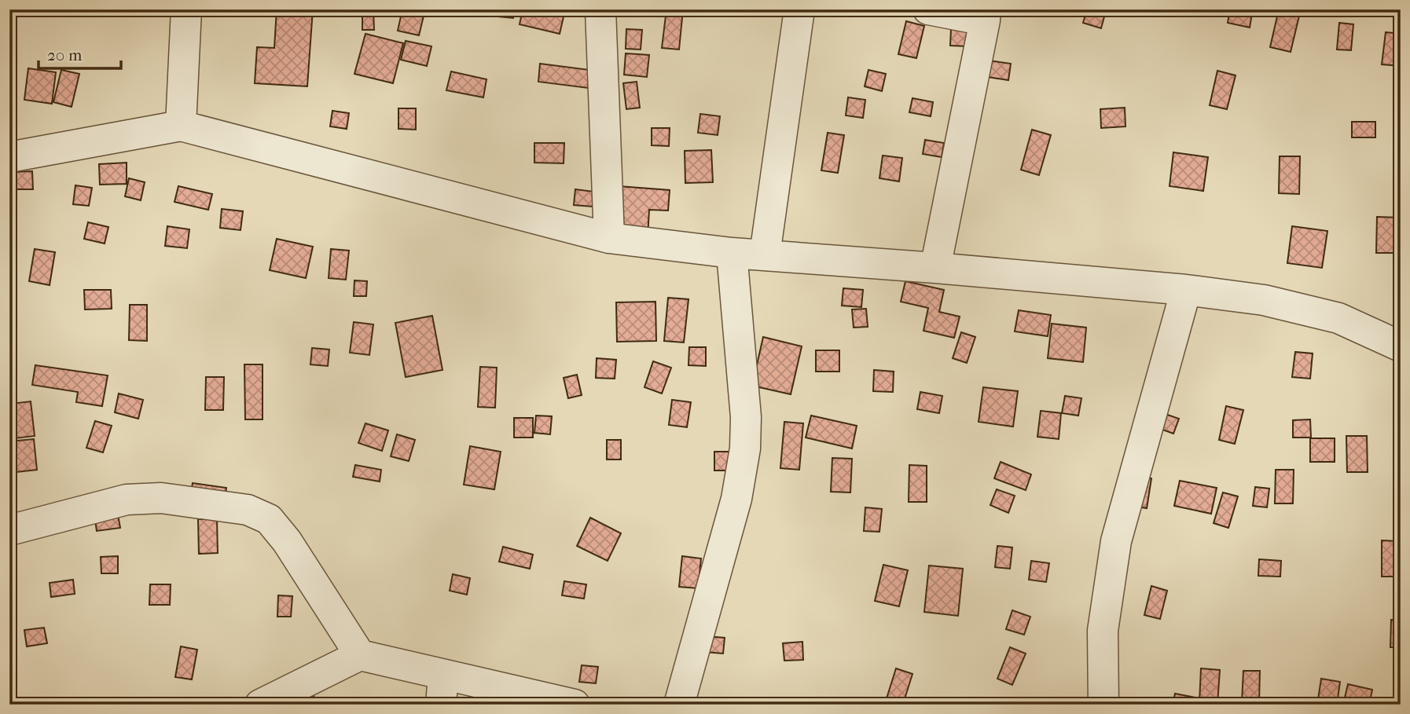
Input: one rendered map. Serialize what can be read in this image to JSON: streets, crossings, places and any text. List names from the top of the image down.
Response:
{
  "scale_bar": "20 m"
}
